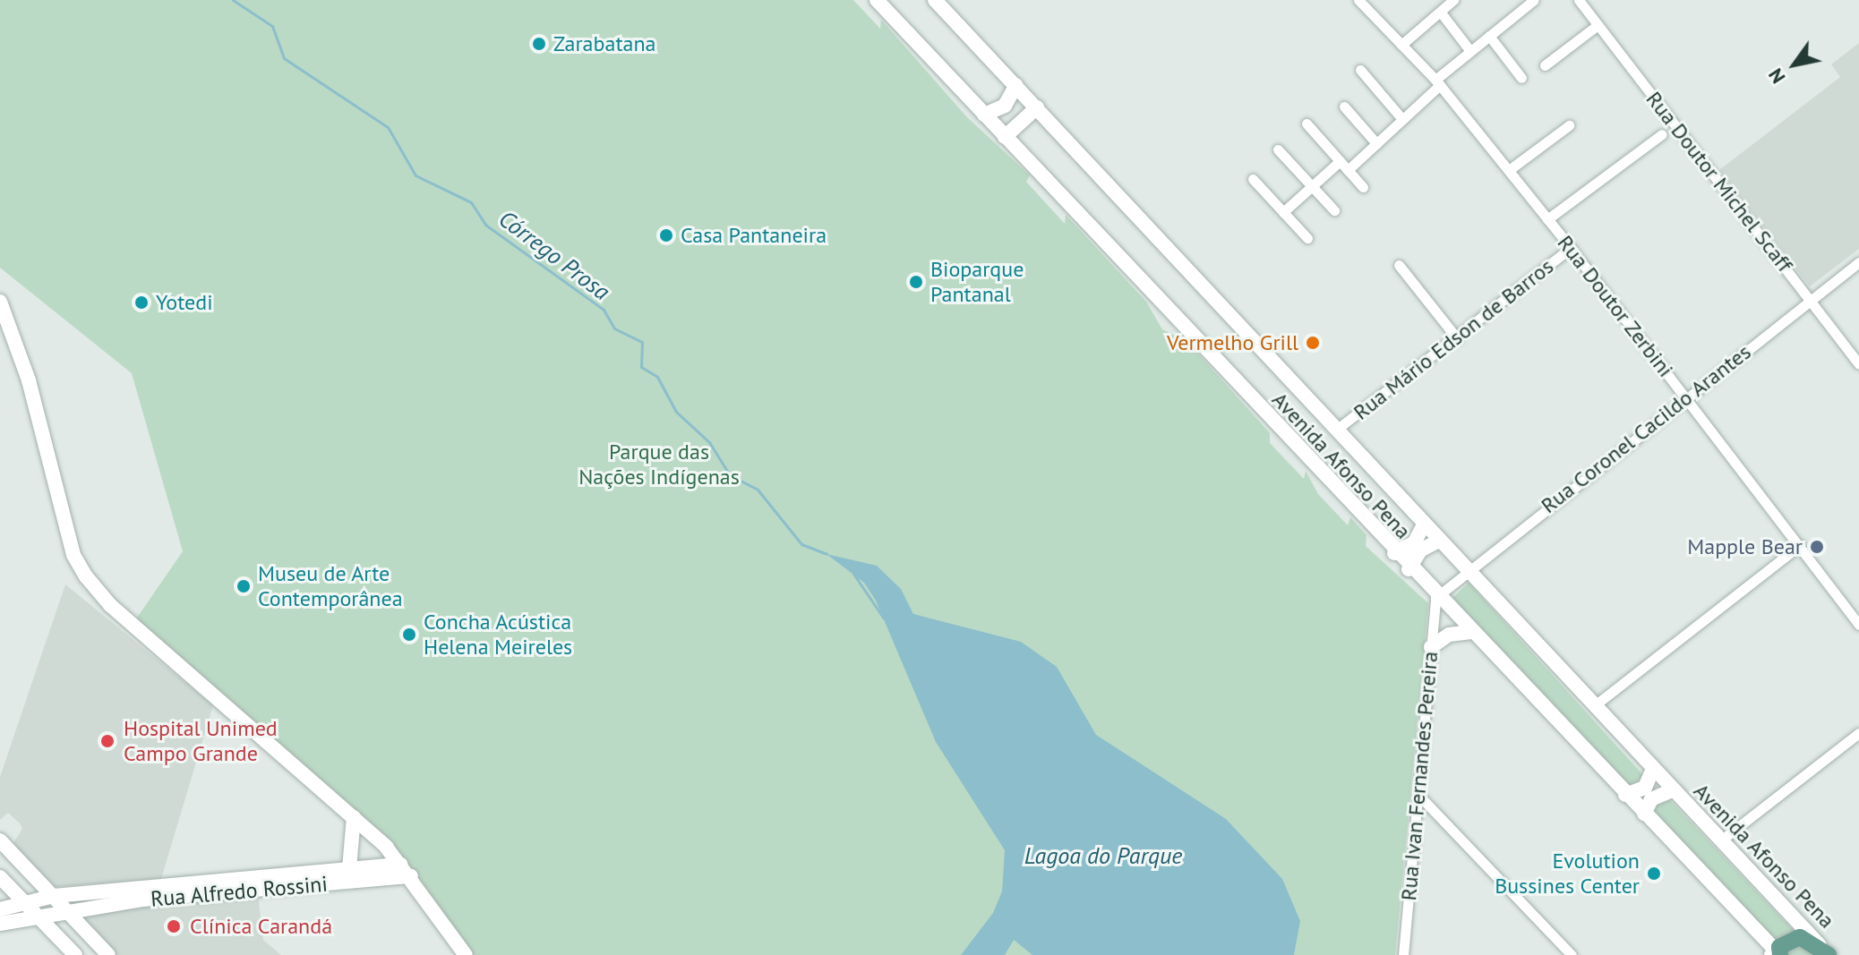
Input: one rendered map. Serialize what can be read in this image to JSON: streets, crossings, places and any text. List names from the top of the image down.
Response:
{
  "streets": {
    "main road": ["Avenida Afonso Pena", "Rua Alfredo Rossini"],
    "street": [
      "Rua Doutor Michel Scaff",
      "Rua Doutor Zerbini",
      "Rua Mário Edson de Barros",
      "Rua Coronel Cacildo Arantes",
      "Rua Ivan Fernandes Pereira"
    ]
  },
  "crossings": [
    ["Rua Doutor Michel Scaff", "Rua Coronel Cacildo Arantes"],
    ["Rua Doutor Zerbini", "Rua Mário Edson de Barros"],
    ["Rua Doutor Zerbini", "Rua Coronel Cacildo Arantes"],
    ["Rua Mário Edson de Barros", "Avenida Afonso Pena"],
    ["Rua Coronel Cacildo Arantes", "Avenida Afonso Pena"],
    ["Rua Coronel Cacildo Arantes", "Rua Ivan Fernandes Pereira"],
    ["Avenida Afonso Pena", "Rua Ivan Fernandes Pereira"]
  ],
  "water": ["Córrego Prosa", "Lagoa do Parque"],
  "parks": ["Parque das Nações Indígenas"],
  "places": [
    "Zarabatana",
    "Casa Pantaneira",
    "Bioparque Pantanal",
    "Yotedi",
    "Vermelho Grill",
    "Mapple Bear",
    "Museu de Arte Contemporânea",
    "Concha Acústica Helena Meireles",
    "Hospital Unimed Campo Grande",
    "Evolution Bussines Center",
    "Clínica Carandá"
  ],
  "north": "bottom left"
}
